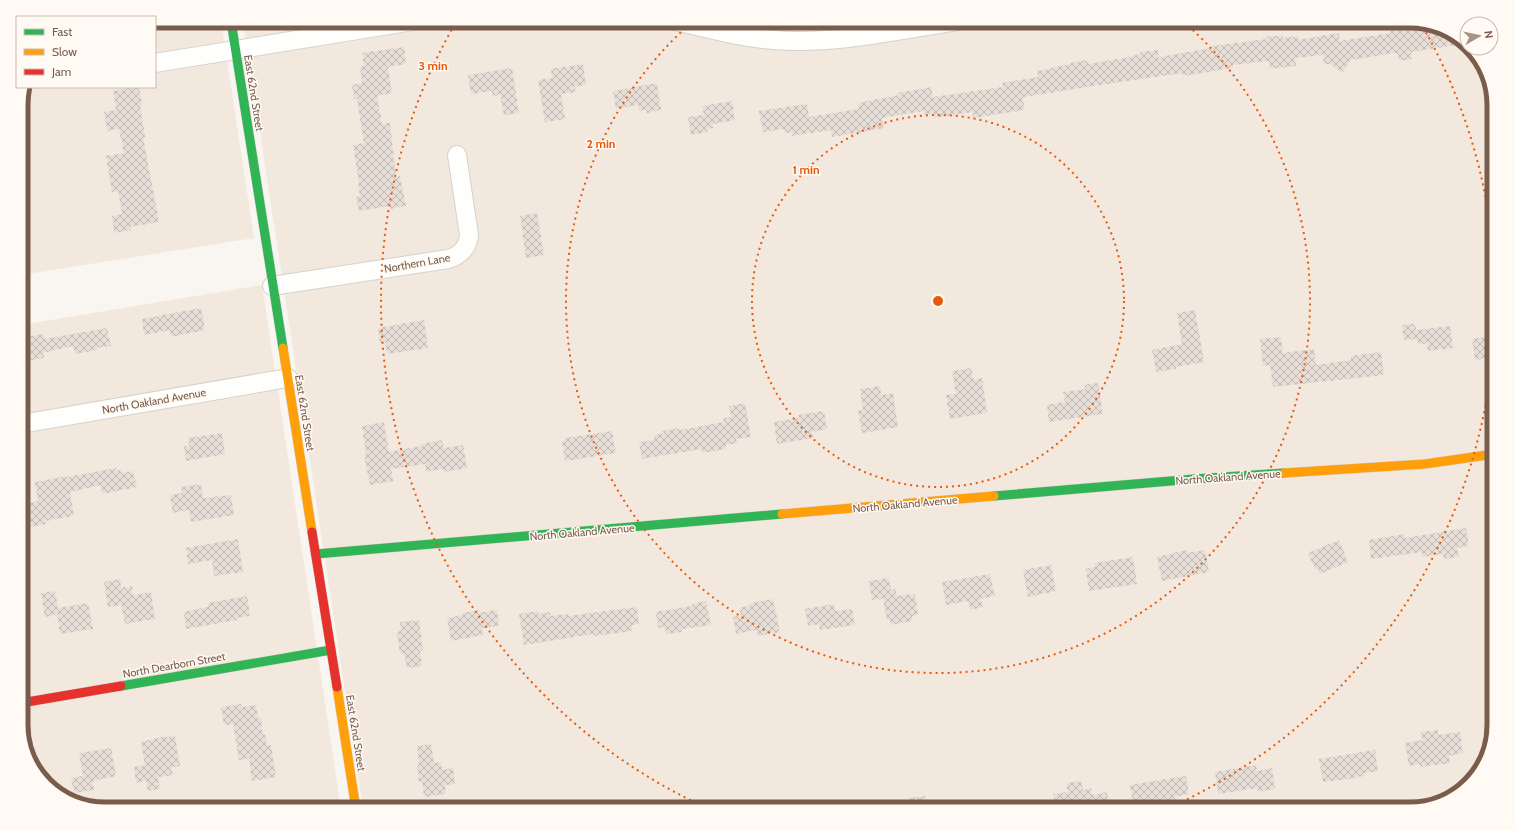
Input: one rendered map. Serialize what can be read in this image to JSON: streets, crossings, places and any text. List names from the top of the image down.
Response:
{
  "streets": {
    "street": [
      "East 62nd Street",
      "Northern Lane",
      "North Oakland Avenue",
      "North Dearborn Street"
    ]
  },
  "crossings": [
    ["East 62nd Street", "Northern Lane"],
    ["East 62nd Street", "North Oakland Avenue"],
    ["East 62nd Street", "North Dearborn Street"]
  ],
  "legend": ["Fast", "Slow", "Jam"],
  "north": "right",
  "rings": ["3 min", "2 min", "1 min"]
}
